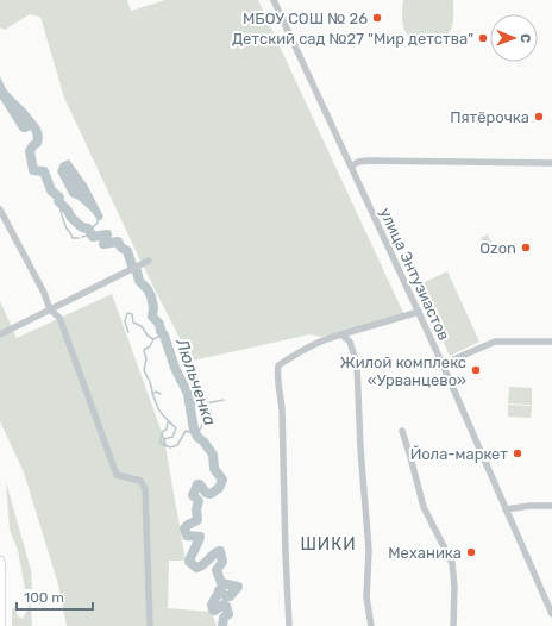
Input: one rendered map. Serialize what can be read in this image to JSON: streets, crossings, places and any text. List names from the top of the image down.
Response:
{
  "streets": {
    "street": ["улица Энтузиастов"]
  },
  "districts": ["ШИКИ"],
  "water": ["Люльченка"],
  "places": [
    "МБОУ СОШ № 26",
    "Детский сад №27 \"Мир детства\"",
    "Пятёрочка",
    "Ozon",
    "Жилой комплекс «Урванцево»",
    "Йола-маркет",
    "Механика"
  ],
  "scale_bar": "100 m",
  "north": "right"
}
